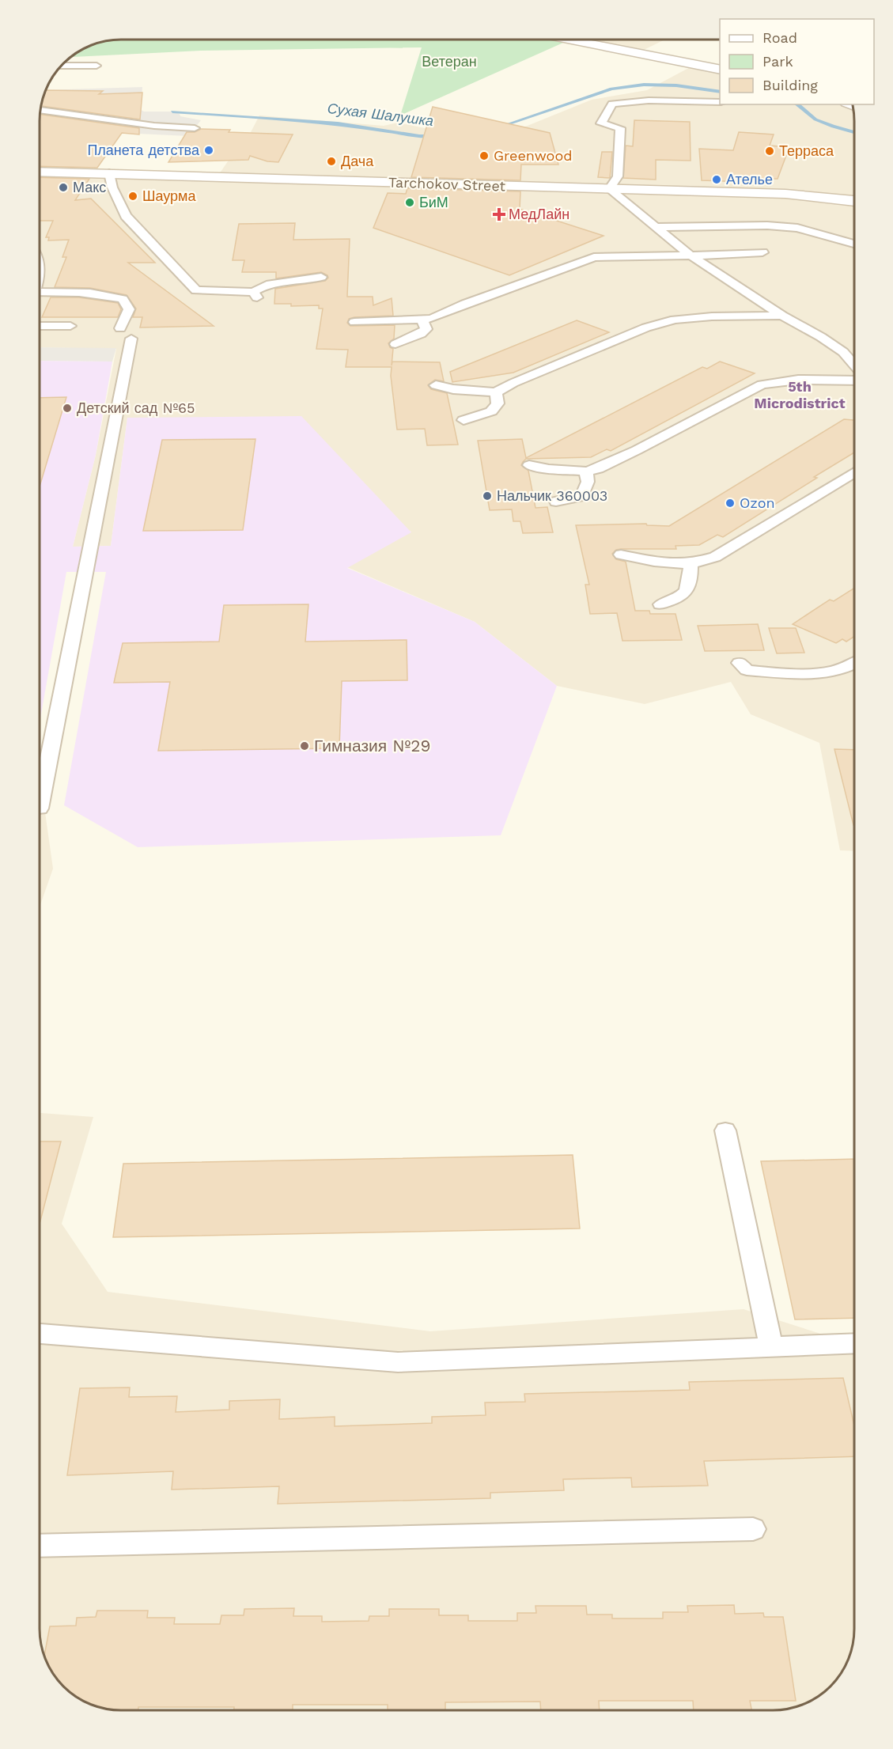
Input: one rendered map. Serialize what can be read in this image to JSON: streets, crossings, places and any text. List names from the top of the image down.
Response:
{
  "streets": {
    "main road": ["Tarchokov Street"]
  },
  "districts": ["5th Microdistrict"],
  "water": ["Сухая Шалушка"],
  "parks": ["Ветеран"],
  "places": {
    "other": [
      "Планета детства",
      "Терраса",
      "Greenwood",
      "Дача",
      "Ателье",
      "Макс",
      "Шаурма",
      "БиМ",
      "Детский сад №65",
      "Нальчик 360003",
      "Ozon",
      "Гимназия №29"
    ],
    "health": ["МедЛайн"]
  },
  "legend": ["Road", "Park", "Building"]
}
